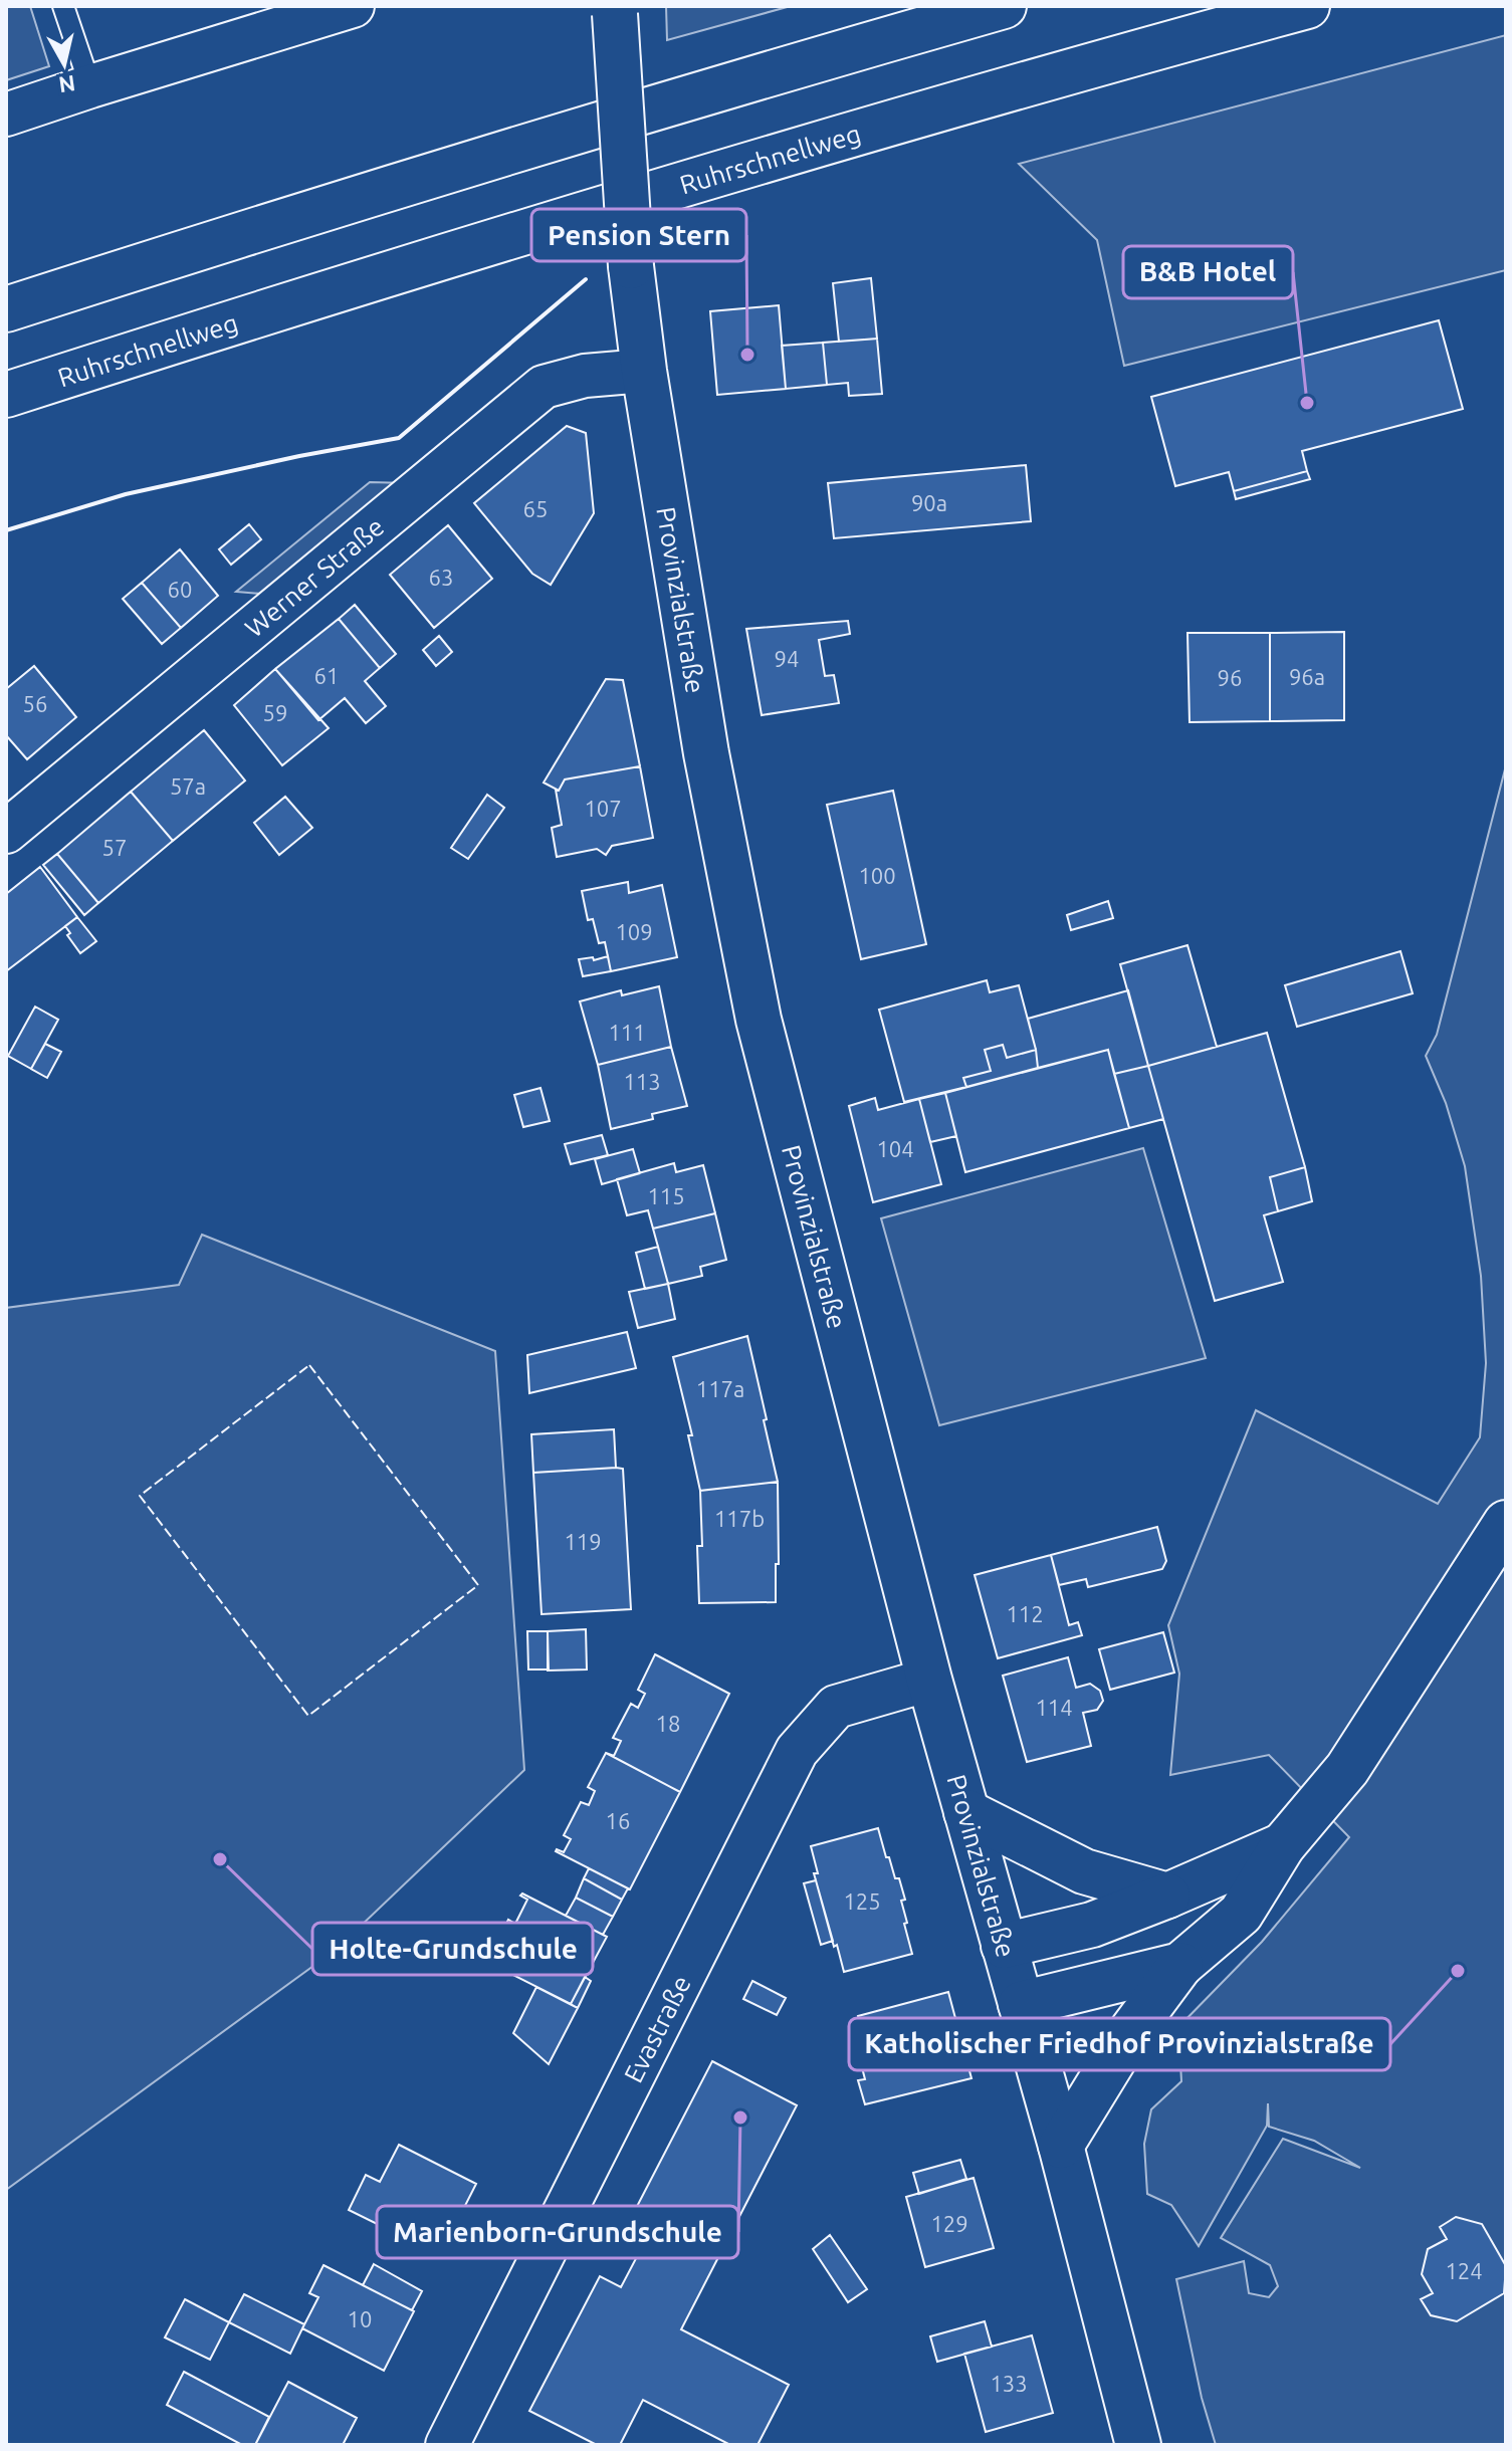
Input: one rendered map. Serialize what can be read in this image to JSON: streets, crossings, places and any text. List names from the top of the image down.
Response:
{
  "streets": {
    "main road": ["Ruhrschnellweg", "Provinzialstraße"],
    "street": ["Werner Straße", "Evastraße"]
  },
  "crossings": [
    ["Werner Straße", "Provinzialstraße"],
    ["Provinzialstraße", "Evastraße"]
  ],
  "places": [
    "Pension Stern",
    "B&B Hotel",
    "Holte-Grundschule",
    "Katholischer Friedhof Provinzialstraße",
    "Marienborn-Grundschule"
  ],
  "house_numbers": [
    "90a",
    "65",
    "63",
    "60",
    "94",
    "61",
    "96a",
    "96",
    "56",
    "59",
    "57a",
    "107",
    "57",
    "100",
    "109",
    "111",
    "113",
    "104",
    "115",
    "117a",
    "117b",
    "119",
    "112",
    "114",
    "18",
    "16",
    "125",
    "129",
    "124",
    "10",
    "133"
  ],
  "north": "bottom"
}
